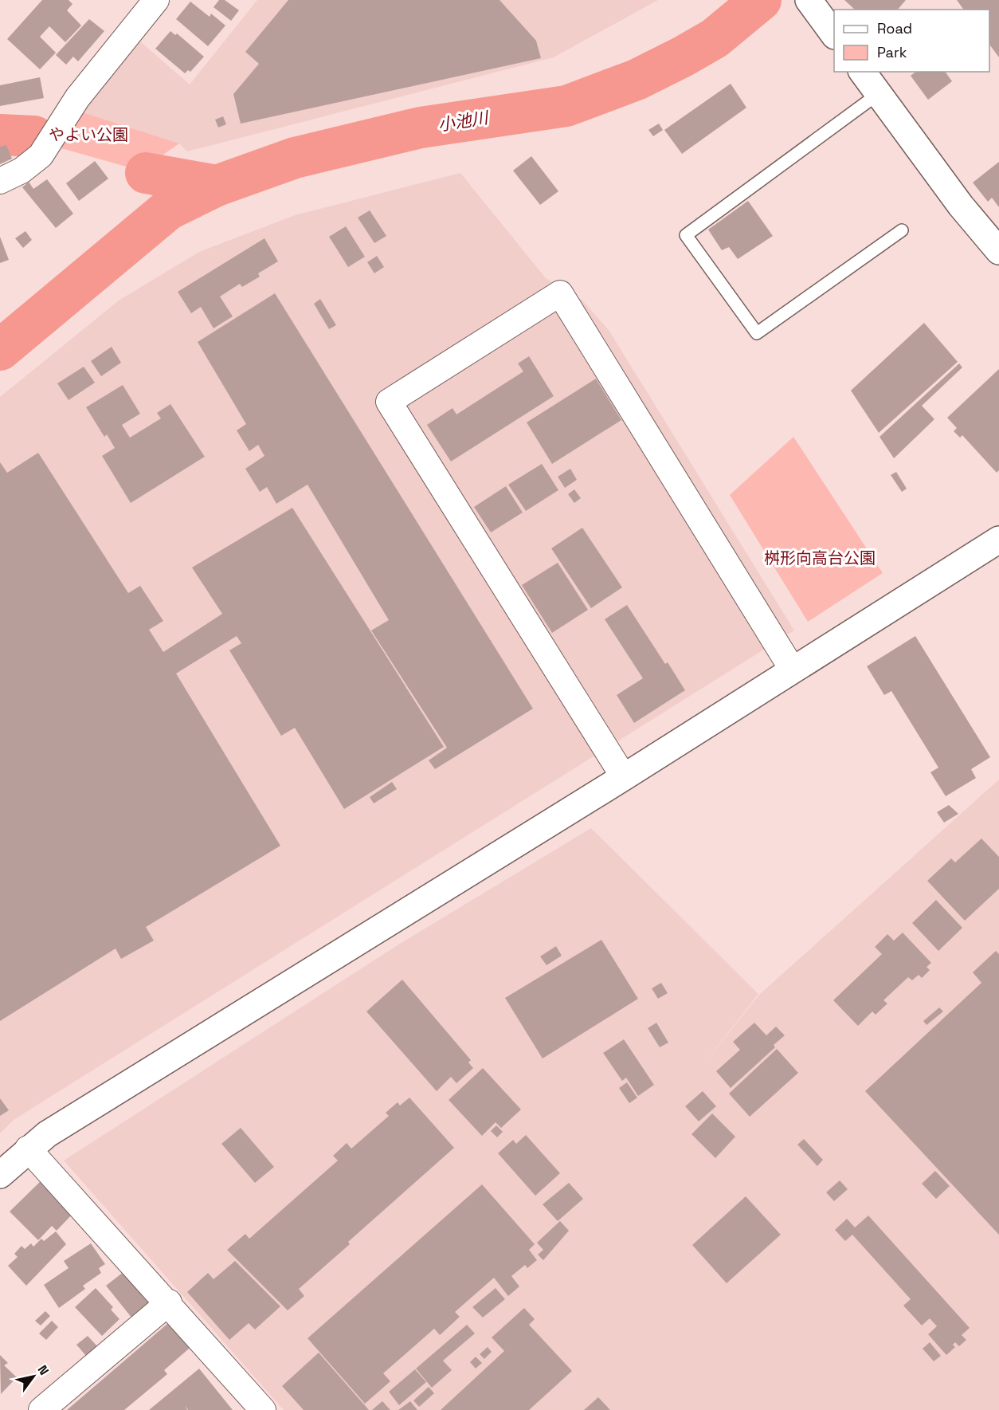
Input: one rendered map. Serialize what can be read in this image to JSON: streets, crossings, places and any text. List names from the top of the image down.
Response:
{
  "water": ["小池川"],
  "parks": ["やよい公園", "桝形向高台公園"],
  "legend": ["Road", "Park"],
  "north": "top right"
}
